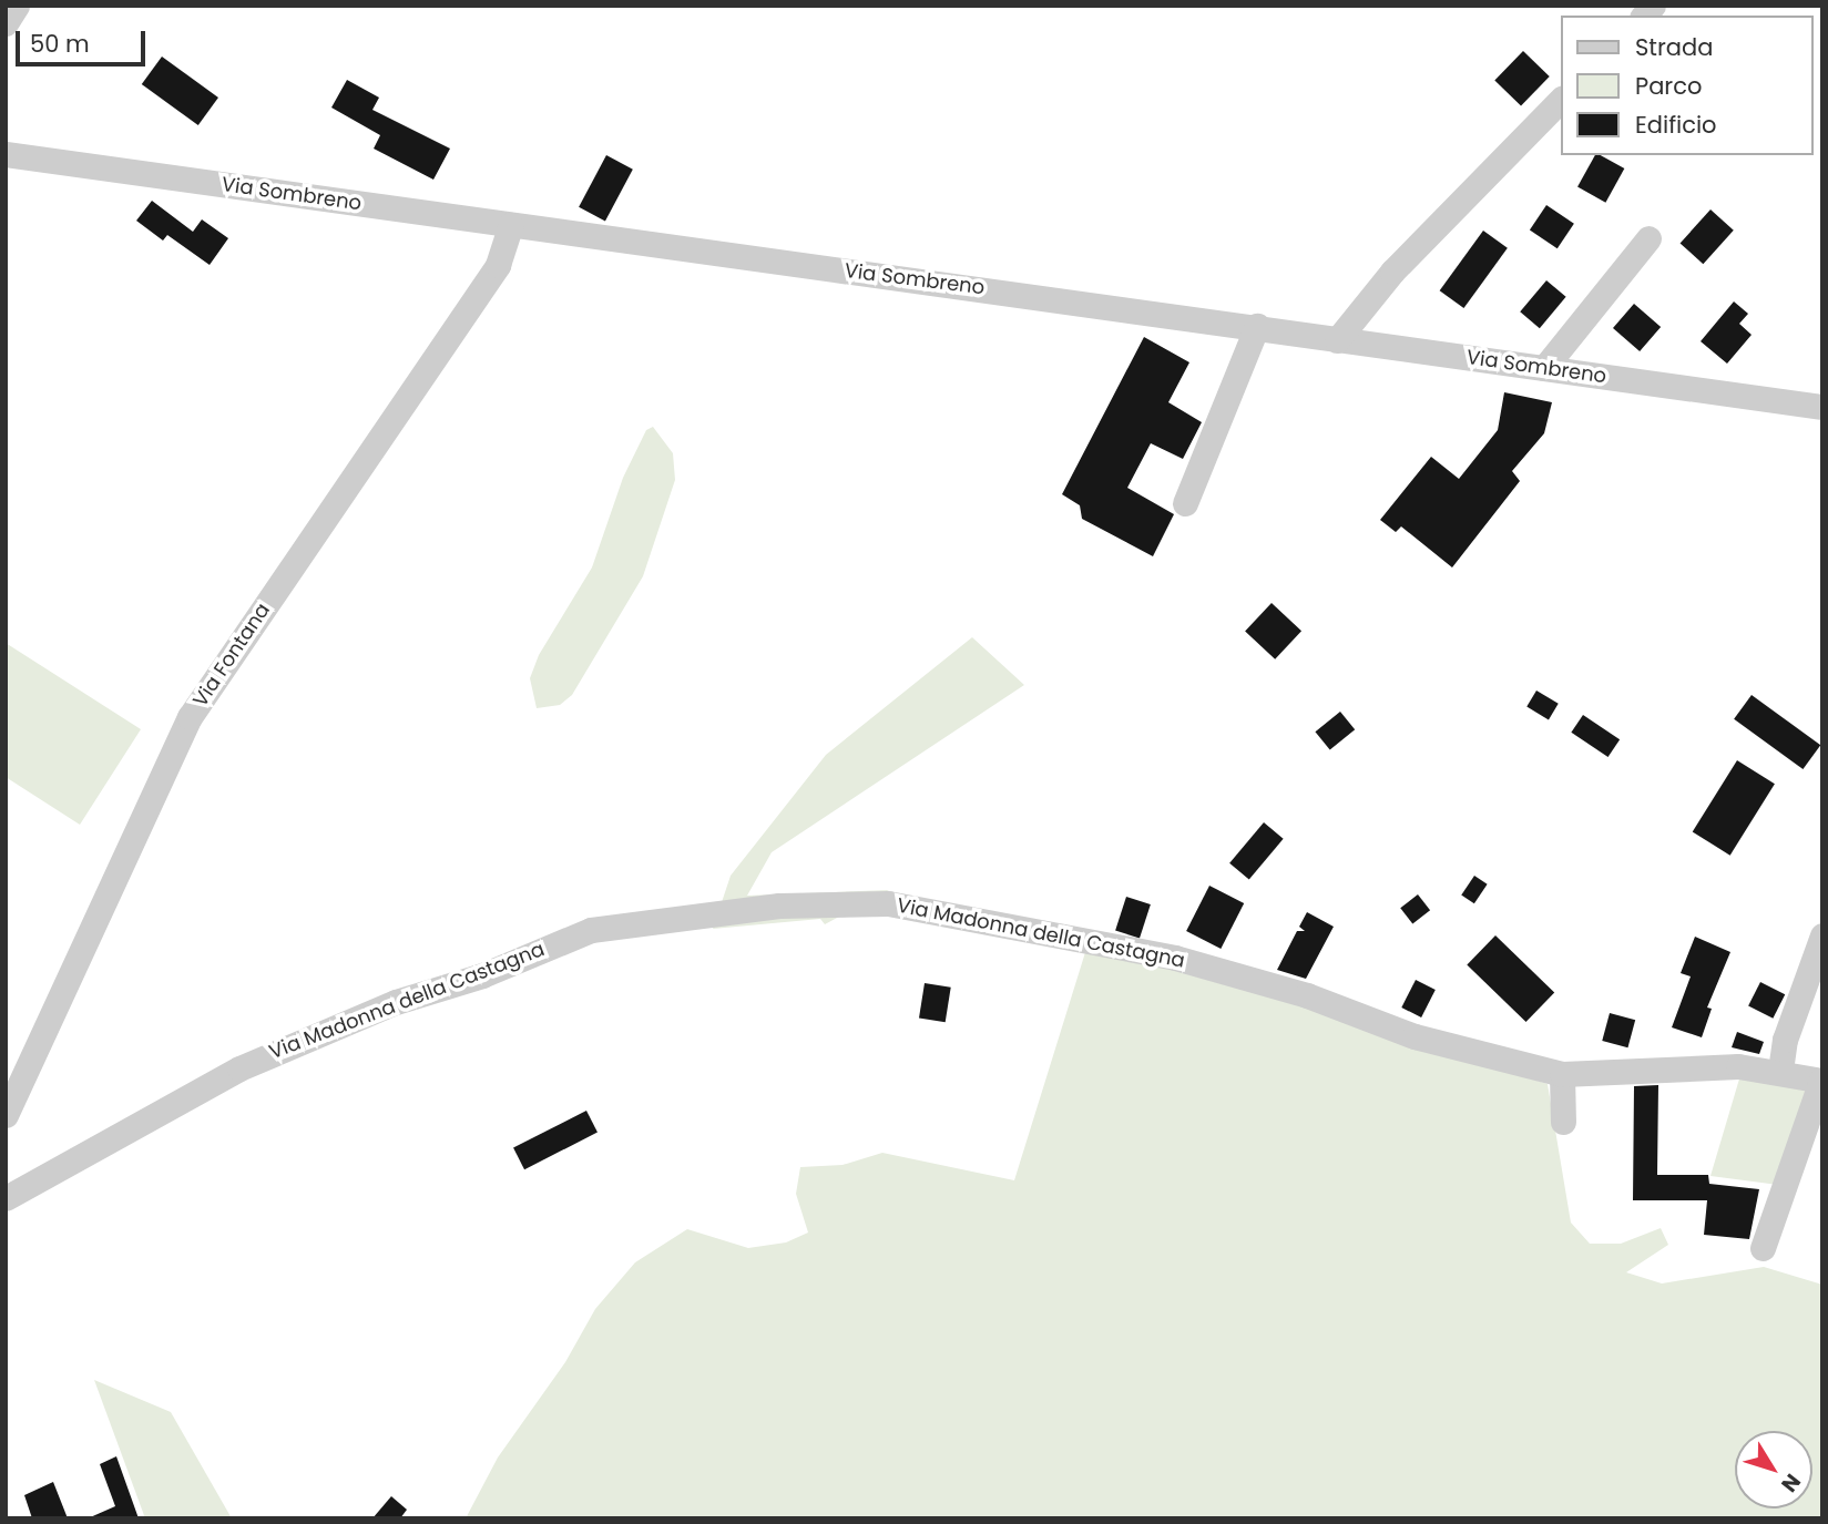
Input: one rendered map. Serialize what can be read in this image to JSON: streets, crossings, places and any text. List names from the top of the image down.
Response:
{
  "streets": {
    "street": ["Via Sombreno", "Via Fontana", "Via Madonna della Castagna"]
  },
  "crossings": [
    ["Via Sombreno", "Via Fontana"]
  ],
  "legend": ["Strada", "Parco", "Edificio"],
  "scale_bar": "50 m",
  "north": "bottom right"
}
